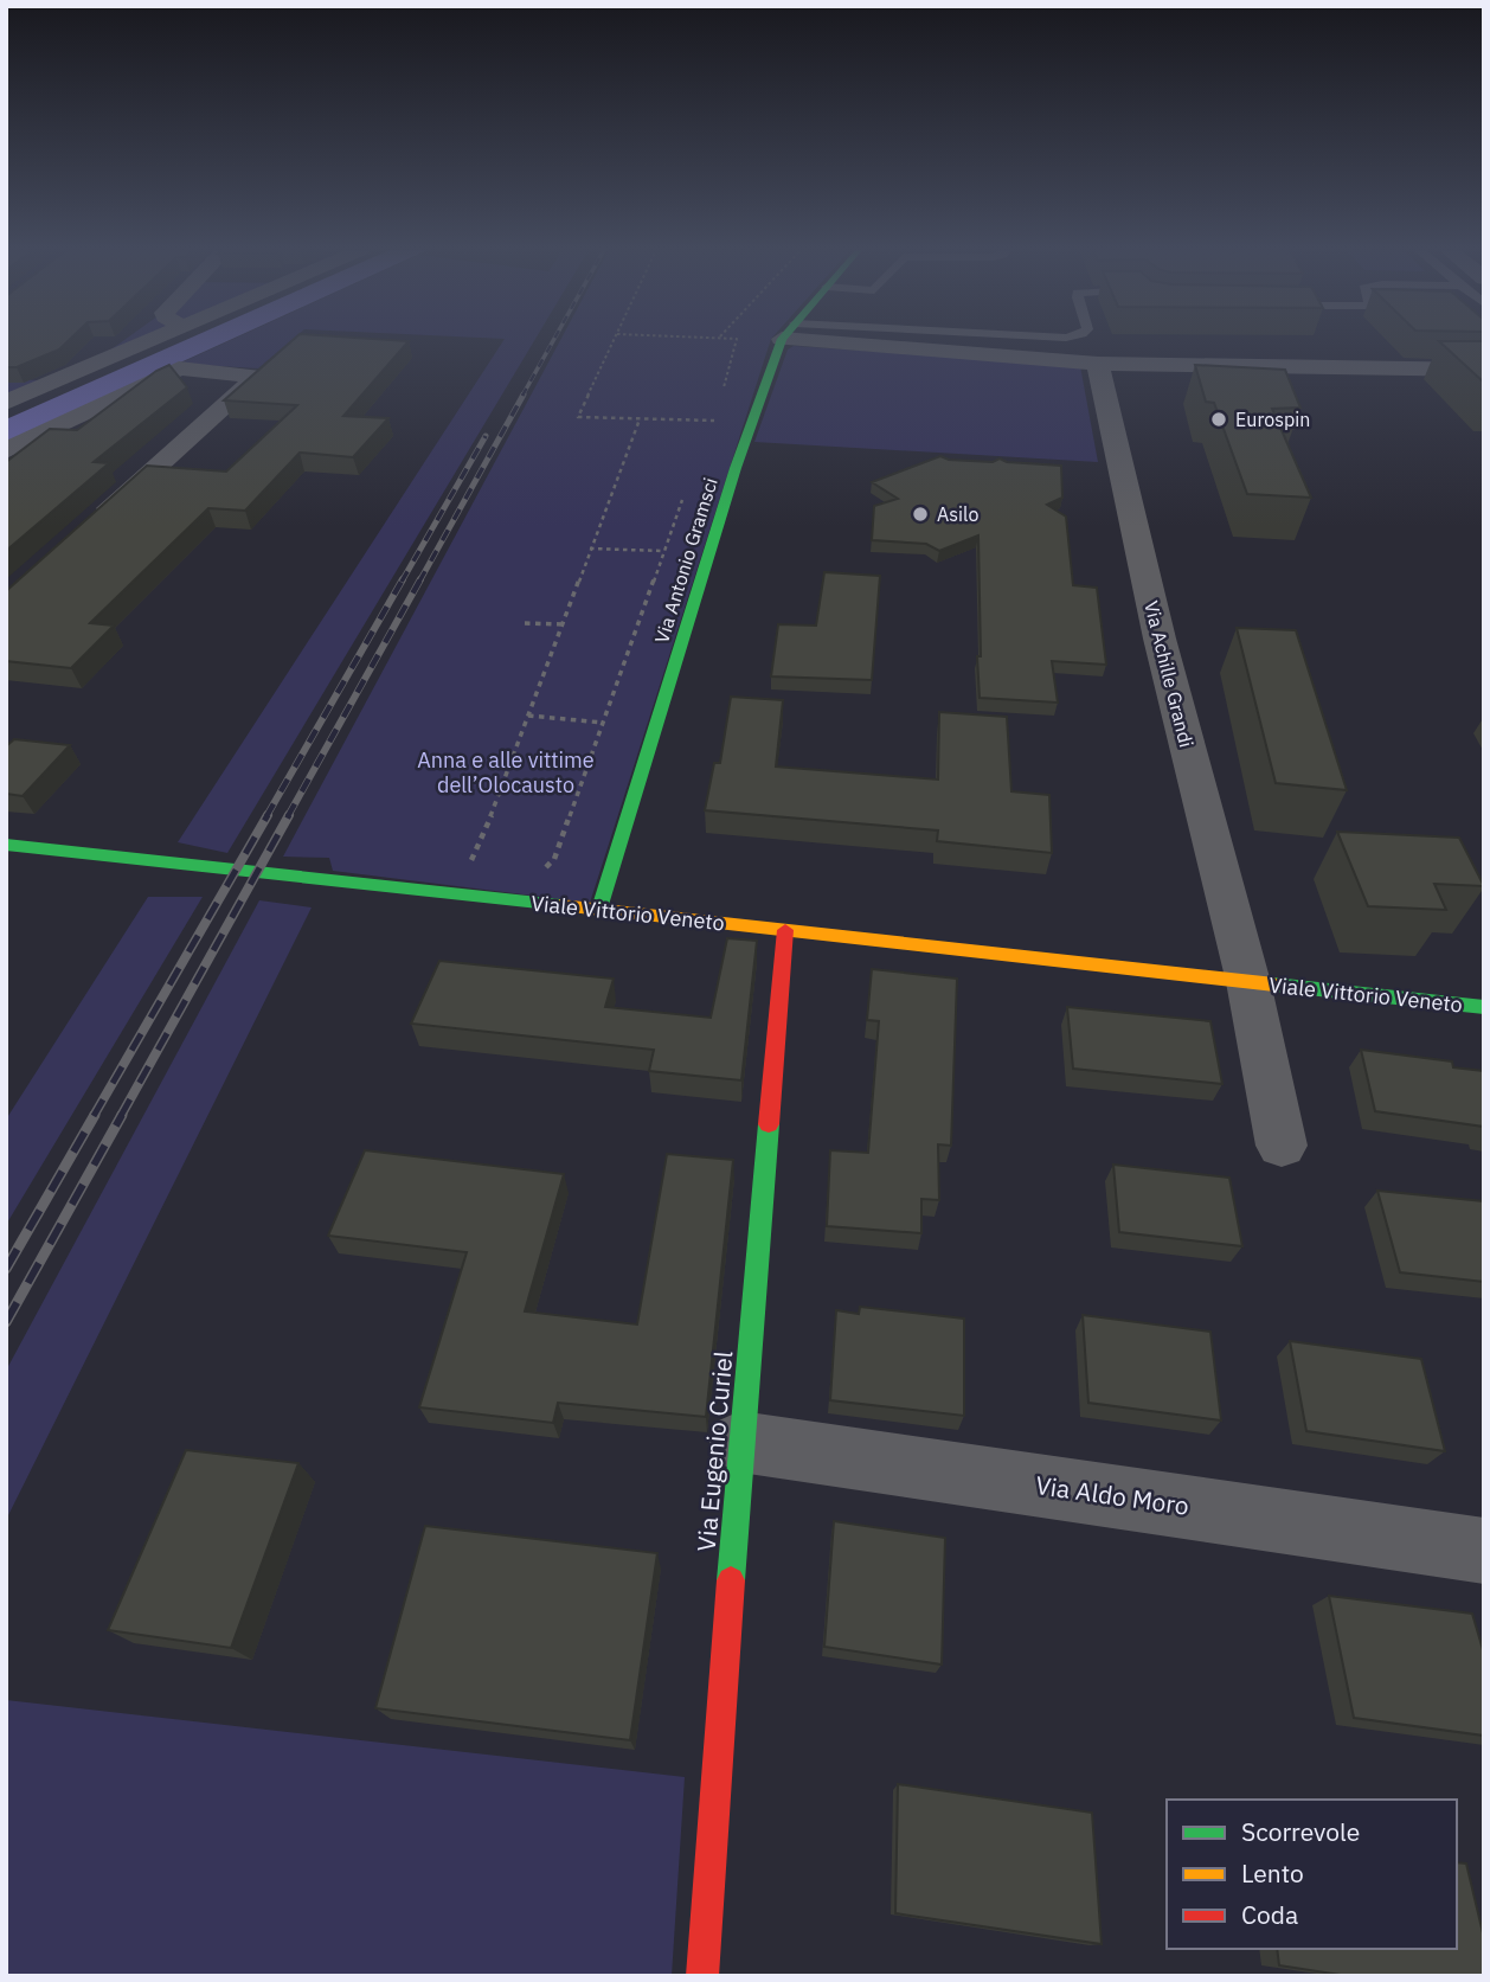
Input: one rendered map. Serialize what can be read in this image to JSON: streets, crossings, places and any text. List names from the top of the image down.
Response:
{
  "streets": {
    "street": [
      "Via Antonio Gramsci",
      "Via Achille Grandi",
      "Viale Vittorio Veneto",
      "Via Eugenio Curiel",
      "Via Aldo Moro"
    ]
  },
  "crossings": [
    ["Via Antonio Gramsci", "Viale Vittorio Veneto"],
    ["Via Achille Grandi", "Viale Vittorio Veneto"],
    ["Viale Vittorio Veneto", "Via Eugenio Curiel"],
    ["Via Eugenio Curiel", "Via Aldo Moro"]
  ],
  "parks": ["Anna e alle vittime dell’Olocausto"],
  "places": ["Eurospin", "Asilo"],
  "legend": ["Scorrevole", "Lento", "Coda"]
}
